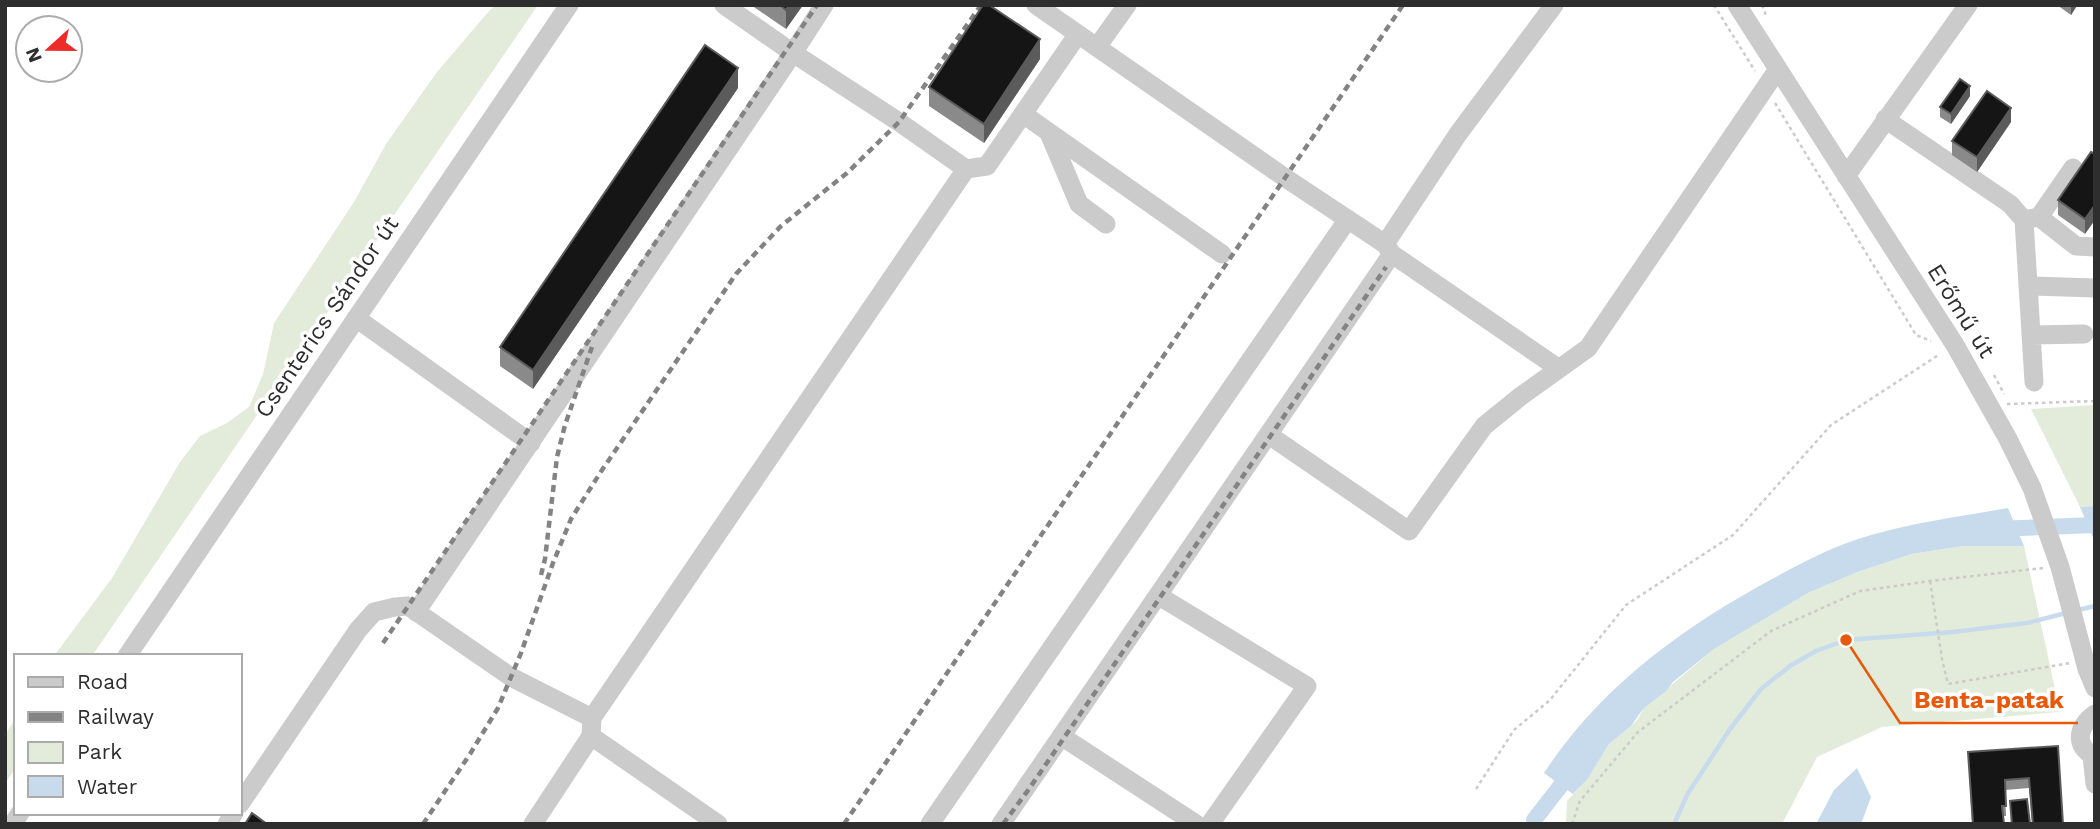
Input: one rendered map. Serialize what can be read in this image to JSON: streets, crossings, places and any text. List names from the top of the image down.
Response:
{
  "streets": {
    "street": ["Erőmű út", "Csenterics Sándor út"]
  },
  "places": ["Benta-patak"],
  "legend": [
    "Road",
    "Railway",
    "Park",
    "Water"
  ],
  "north": "left"
}
